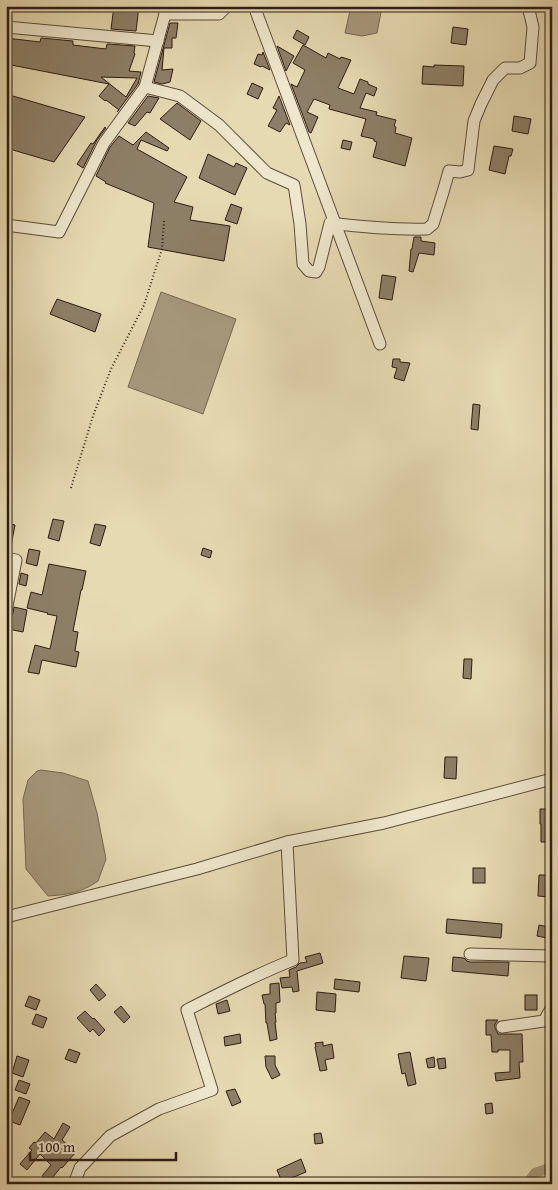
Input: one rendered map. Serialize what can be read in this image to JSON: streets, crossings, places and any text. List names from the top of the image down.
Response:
{
  "scale_bar": "100 m"
}
